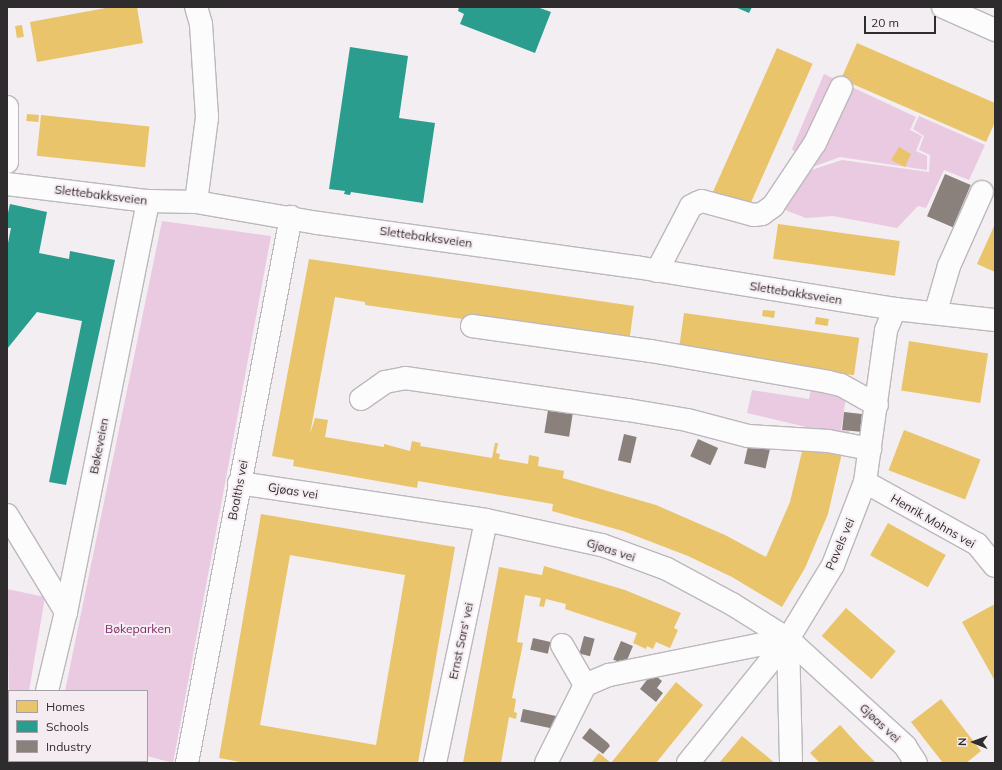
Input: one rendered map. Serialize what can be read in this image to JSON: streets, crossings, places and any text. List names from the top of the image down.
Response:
{
  "streets": {
    "street": [
      "Slettebakksveien",
      "Bøkeveien",
      "Boalths vei",
      "Gjøas vei",
      "Henrik Mohns vei",
      "Pavels vei",
      "Ernst Sars' vei"
    ]
  },
  "crossings": [
    ["Slettebakksveien", "Bøkeveien"],
    ["Slettebakksveien", "Boalths vei"],
    ["Slettebakksveien", "Pavels vei"],
    ["Boalths vei", "Gjøas vei"],
    ["Gjøas vei", "Pavels vei"],
    ["Gjøas vei", "Ernst Sars' vei"],
    ["Henrik Mohns vei", "Pavels vei"]
  ],
  "parks": ["Bøkeparken"],
  "legend": ["Homes", "Schools", "Industry"],
  "scale_bar": "20 m",
  "north": "left"
}
